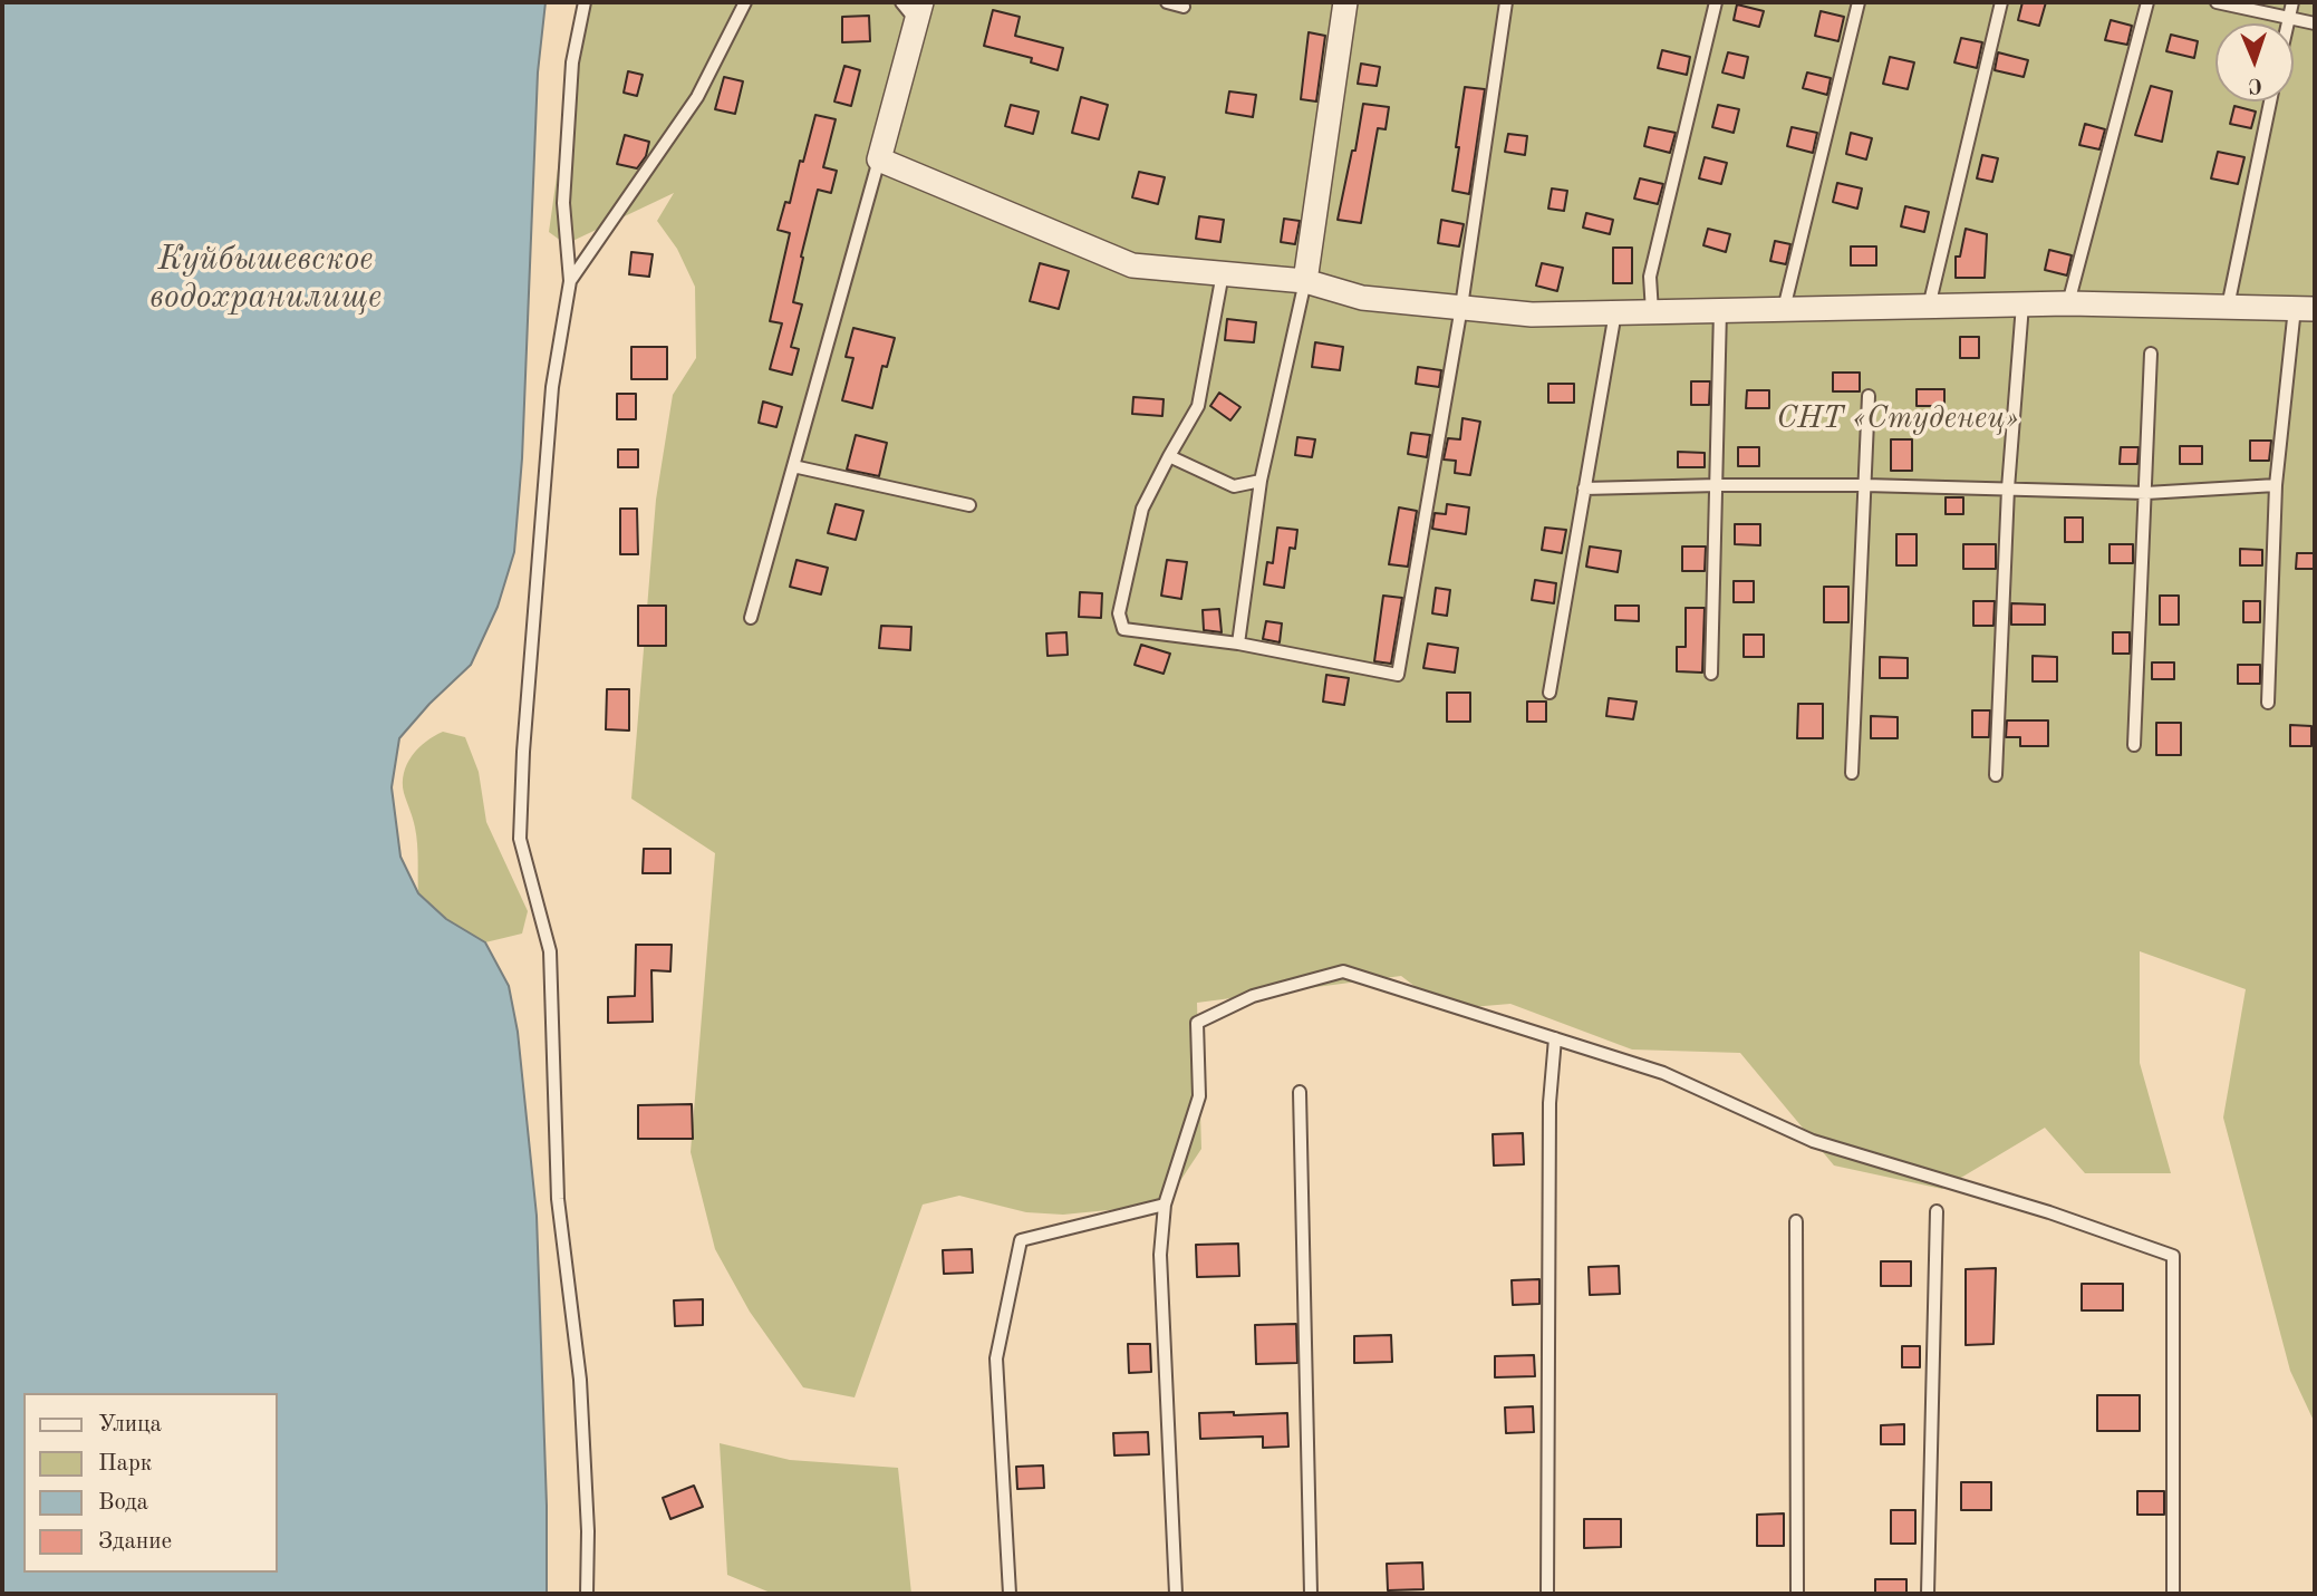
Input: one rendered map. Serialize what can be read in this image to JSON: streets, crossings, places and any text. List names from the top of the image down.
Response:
{
  "water": ["Куйбышевское водохранилище"],
  "parks": ["СНТ «Студенец»"],
  "legend": [
    "Улица",
    "Парк",
    "Вода",
    "Здание"
  ],
  "north": "bottom"
}
